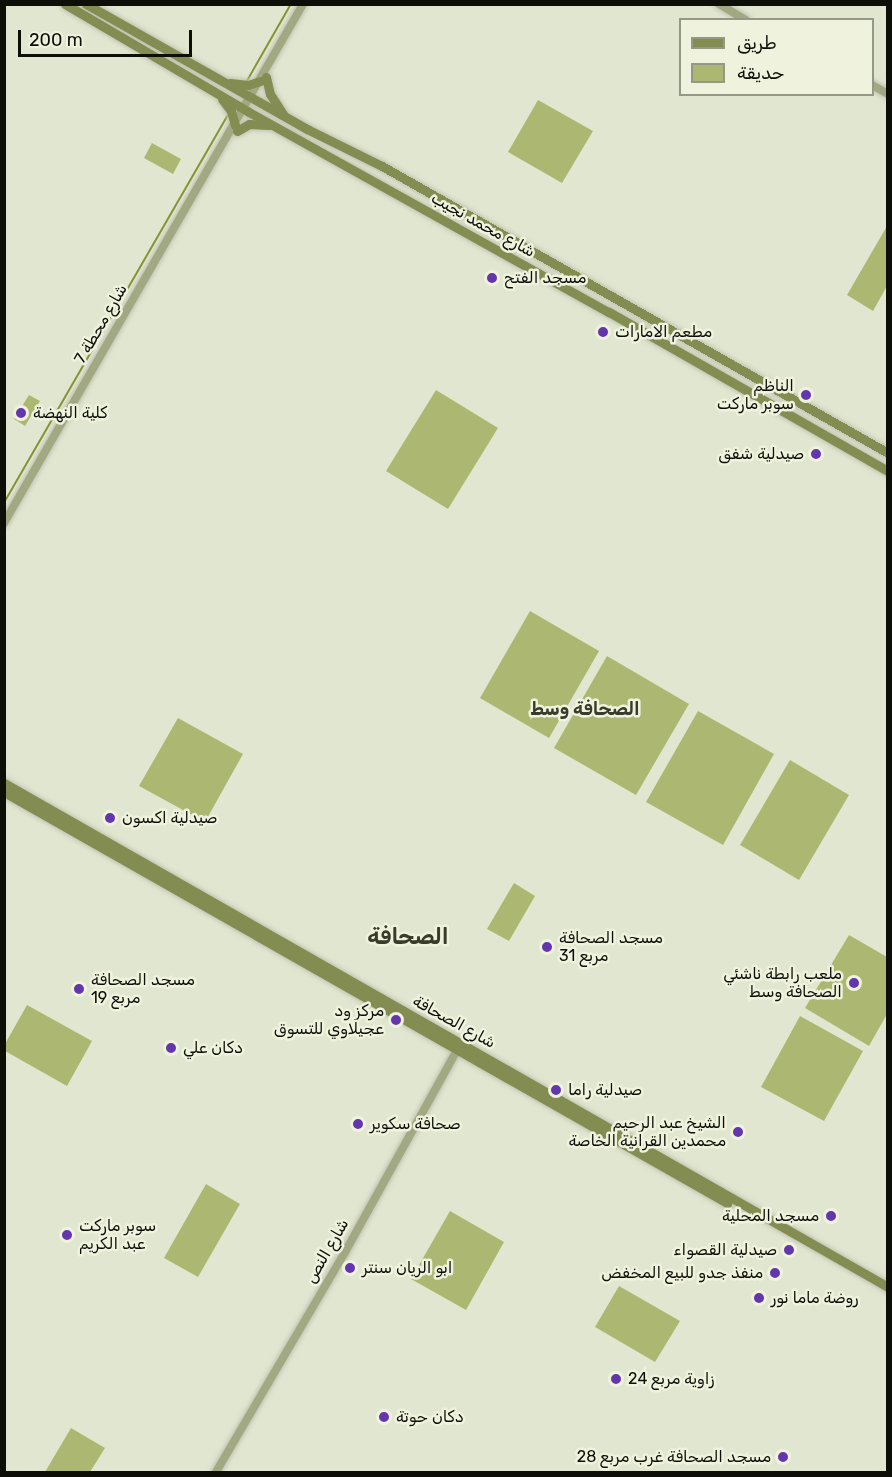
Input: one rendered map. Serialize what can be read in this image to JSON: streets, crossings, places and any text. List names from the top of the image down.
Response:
{
  "streets": {
    "main road": ["شارع محمد نجيب", "شارع الصحافة"],
    "street": ["شارع محطة 7", "شارع النص"]
  },
  "crossings": [
    ["شارع محمد نجيب", "شارع محطة 7"],
    ["شارع الصحافة", "شارع النص"]
  ],
  "districts": ["الصحافة وسط", "الصحافة"],
  "places": [
    "مسجد الفتح",
    "مطعم الامارات",
    "الناظم سوبر ماركت",
    "كلية النهضة",
    "صيدلية شفق",
    "صيدلية اكسون",
    "مسجد الصحافة مربع 31",
    "ملعب رابطة ناشئي الصحافة وسط",
    "مسجد الصحافة مربع 19",
    "مركز ود عجيلاوي للتسوق",
    "دكان علي",
    "صيدلية راما",
    "صحافة سكوير",
    "الشيخ عبد الرحيم محمدين القرانية الخاصة",
    "مسجد المحلية",
    "سوبر ماركت عبد الكريم",
    "صيدلية القصواء",
    "ابو الريان سنتر",
    "منفذ جدو للبيع المخفض",
    "روضة ماما نور",
    "زاوية مربع 24",
    "دكان حوتة",
    "مسجد الصحافة غرب مربع 28"
  ],
  "legend": ["طريق", "حديقة"],
  "scale_bar": "200 m"
}
